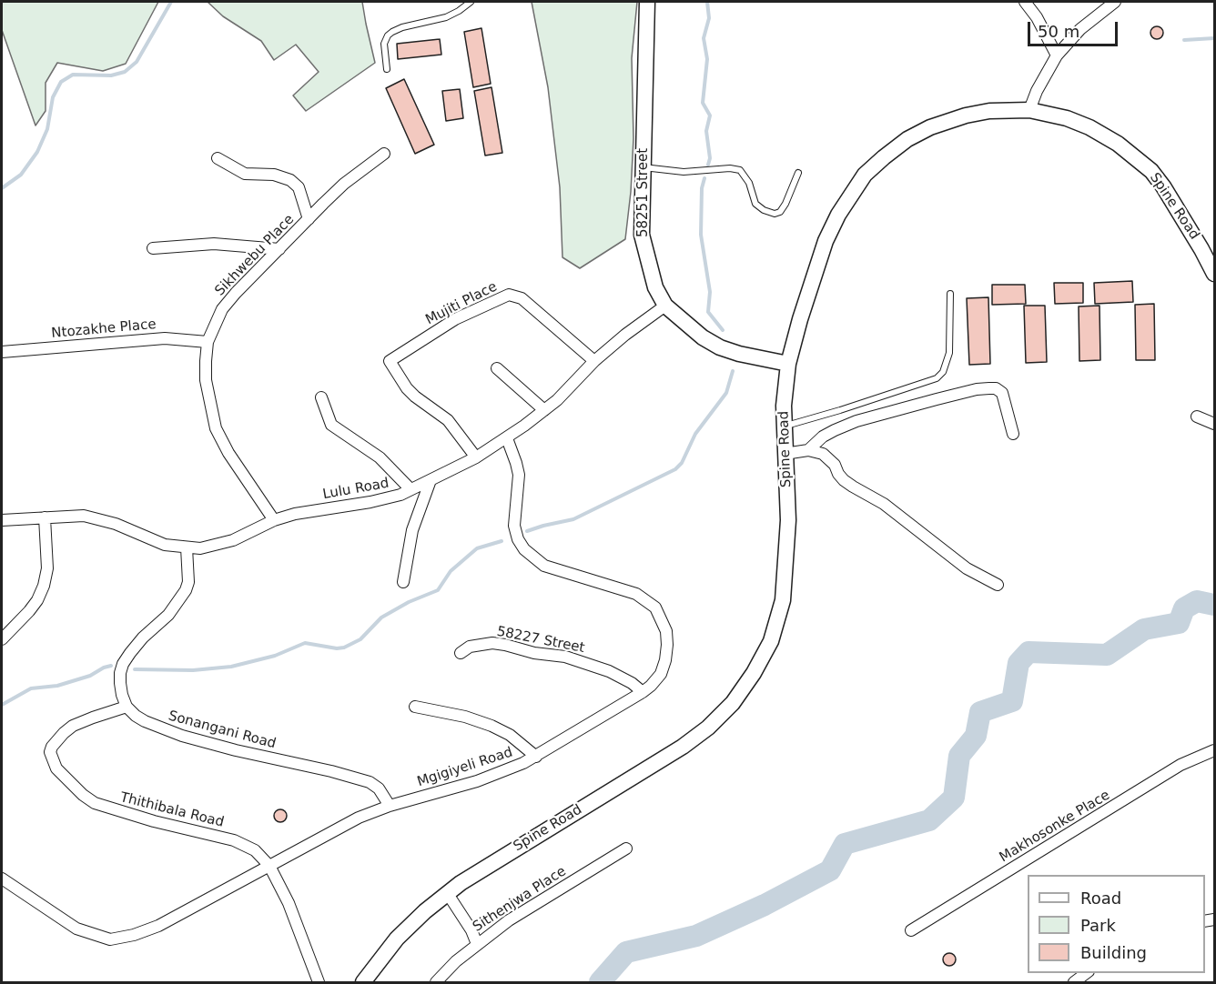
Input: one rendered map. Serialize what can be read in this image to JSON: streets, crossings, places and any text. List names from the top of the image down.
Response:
{
  "streets": {
    "street": [
      "58251 Street",
      "Spine Road",
      "Sikhwebu Place",
      "Mujiti Place",
      "Ntozakhe Place",
      "Lulu Road",
      "58227 Street",
      "Sonangani Road",
      "Mgigiyeli Road",
      "Thithibala Road",
      "Makhosonke Place",
      "Sithenjwa Place"
    ]
  },
  "crossings": [
    ["58251 Street", "Spine Road"],
    ["58251 Street", "Lulu Road"],
    ["Sikhwebu Place", "Ntozakhe Place"],
    ["Sikhwebu Place", "Lulu Road"],
    ["Mujiti Place", "Lulu Road"],
    ["Lulu Road", "Mgigiyeli Road"],
    ["58227 Street", "Mgigiyeli Road"],
    ["Sonangani Road", "Mgigiyeli Road"],
    ["Sonangani Road", "Thithibala Road"],
    ["Mgigiyeli Road", "Thithibala Road"]
  ],
  "legend": ["Road", "Park", "Building"],
  "scale_bar": "50 m"
}
